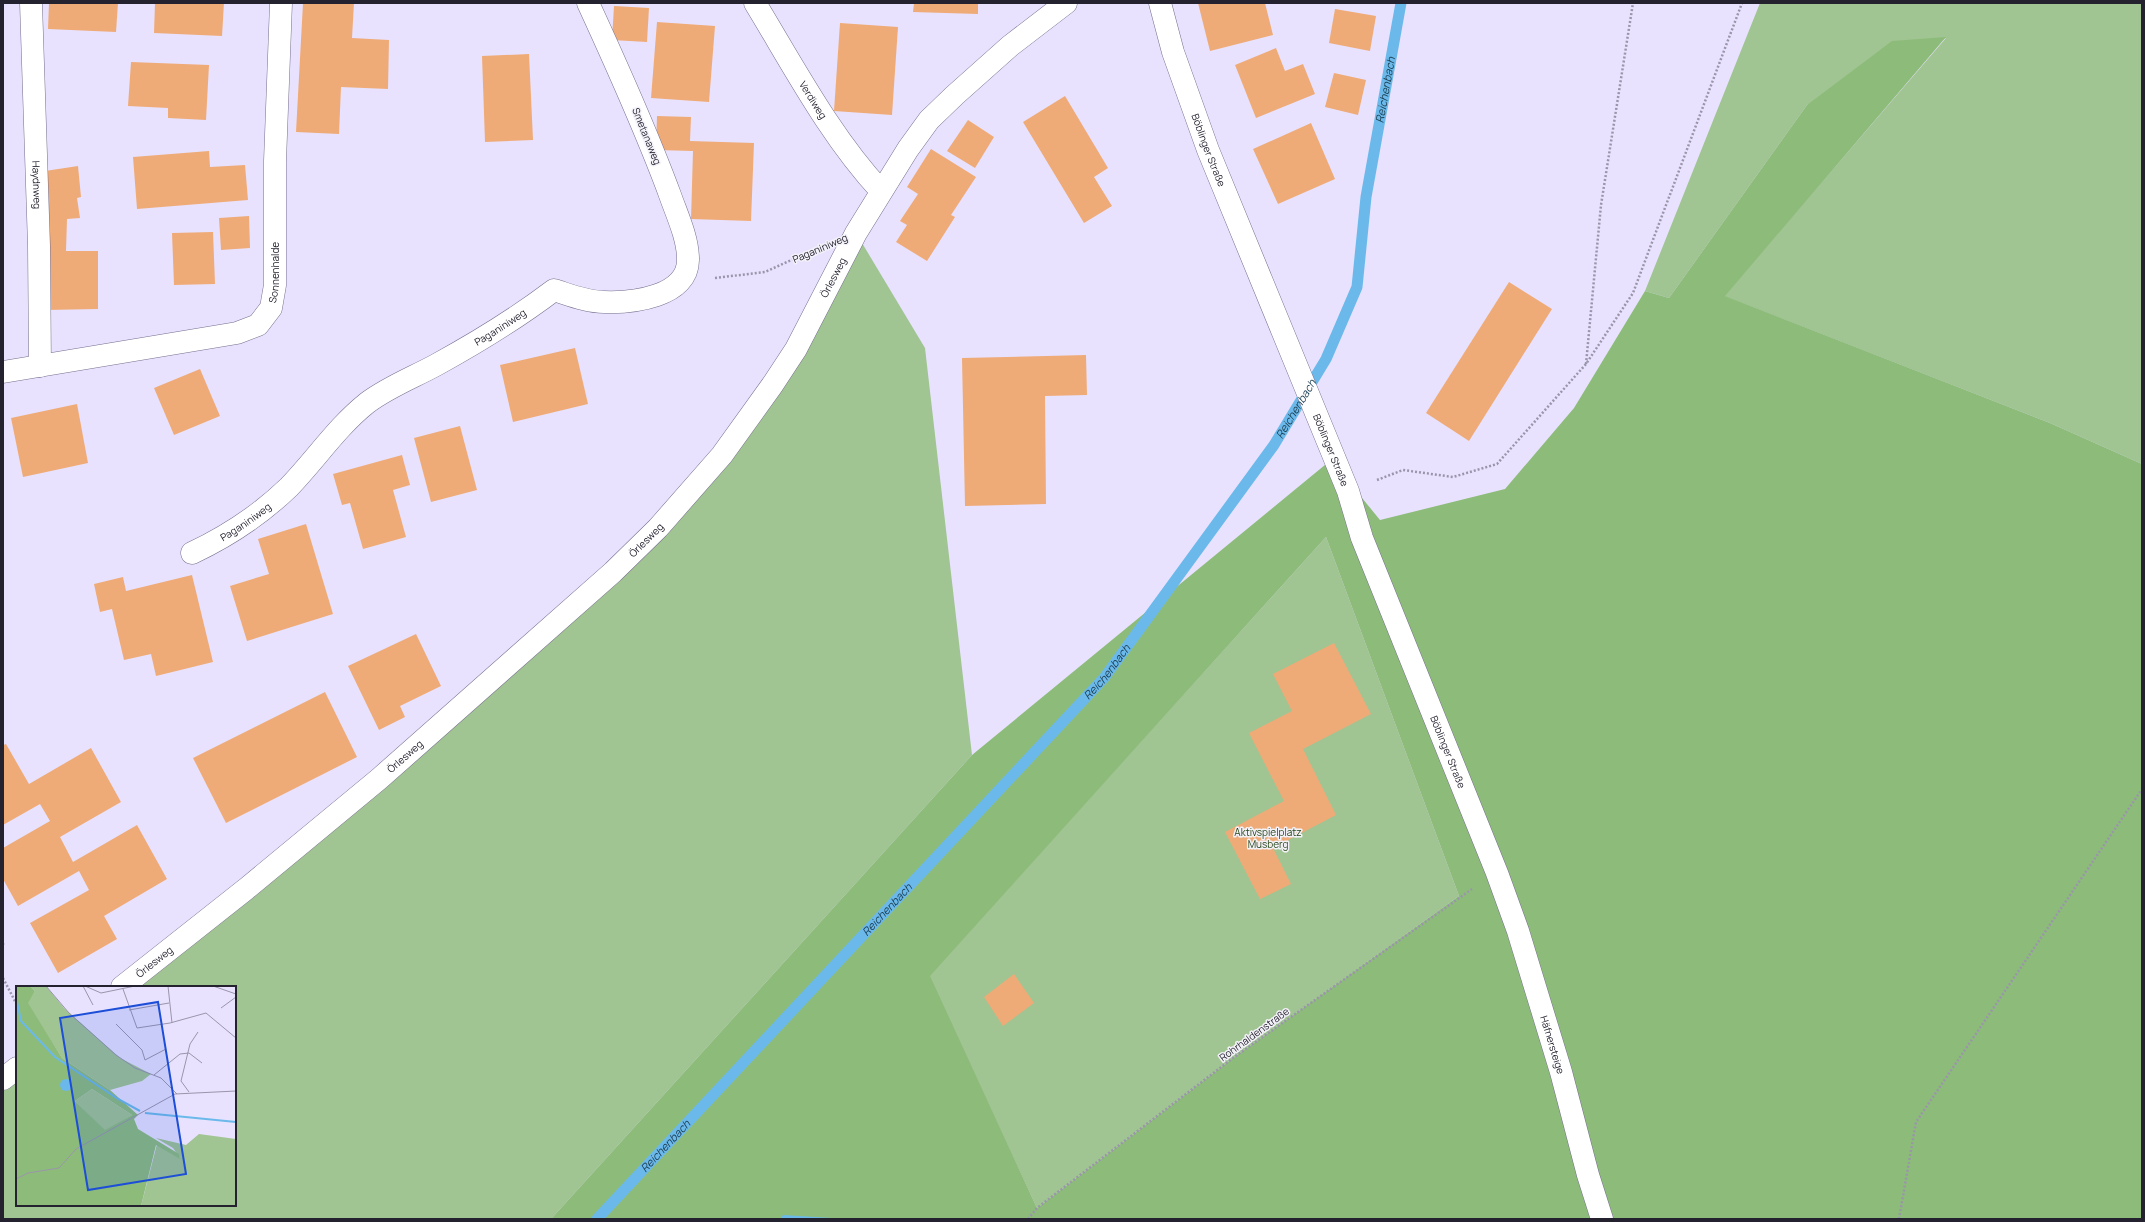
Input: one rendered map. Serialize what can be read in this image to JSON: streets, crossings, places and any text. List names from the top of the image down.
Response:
{
  "streets": {
    "street": [
      "Verdiweg",
      "Smetanaweg",
      "Böblinger Straße",
      "Haydnweg",
      "Paganiniweg",
      "Sonnenhalde",
      "Örlesweg",
      "Häfnersteige"
    ],
    "path": ["Rohrhaldenstraße"]
  },
  "crossings": [
    ["Verdiweg", "Örlesweg"],
    ["Smetanaweg", "Paganiniweg"],
    ["Böblinger Straße", "Rohrhaldenstraße"],
    ["Böblinger Straße", "Häfnersteige"],
    ["Haydnweg", "Sonnenhalde"],
    ["Paganiniweg", "Örlesweg"],
    ["Rohrhaldenstraße", "Häfnersteige"]
  ],
  "water": ["Reichenbach"],
  "parks": ["Aktivspielplatz Musberg"]
}
